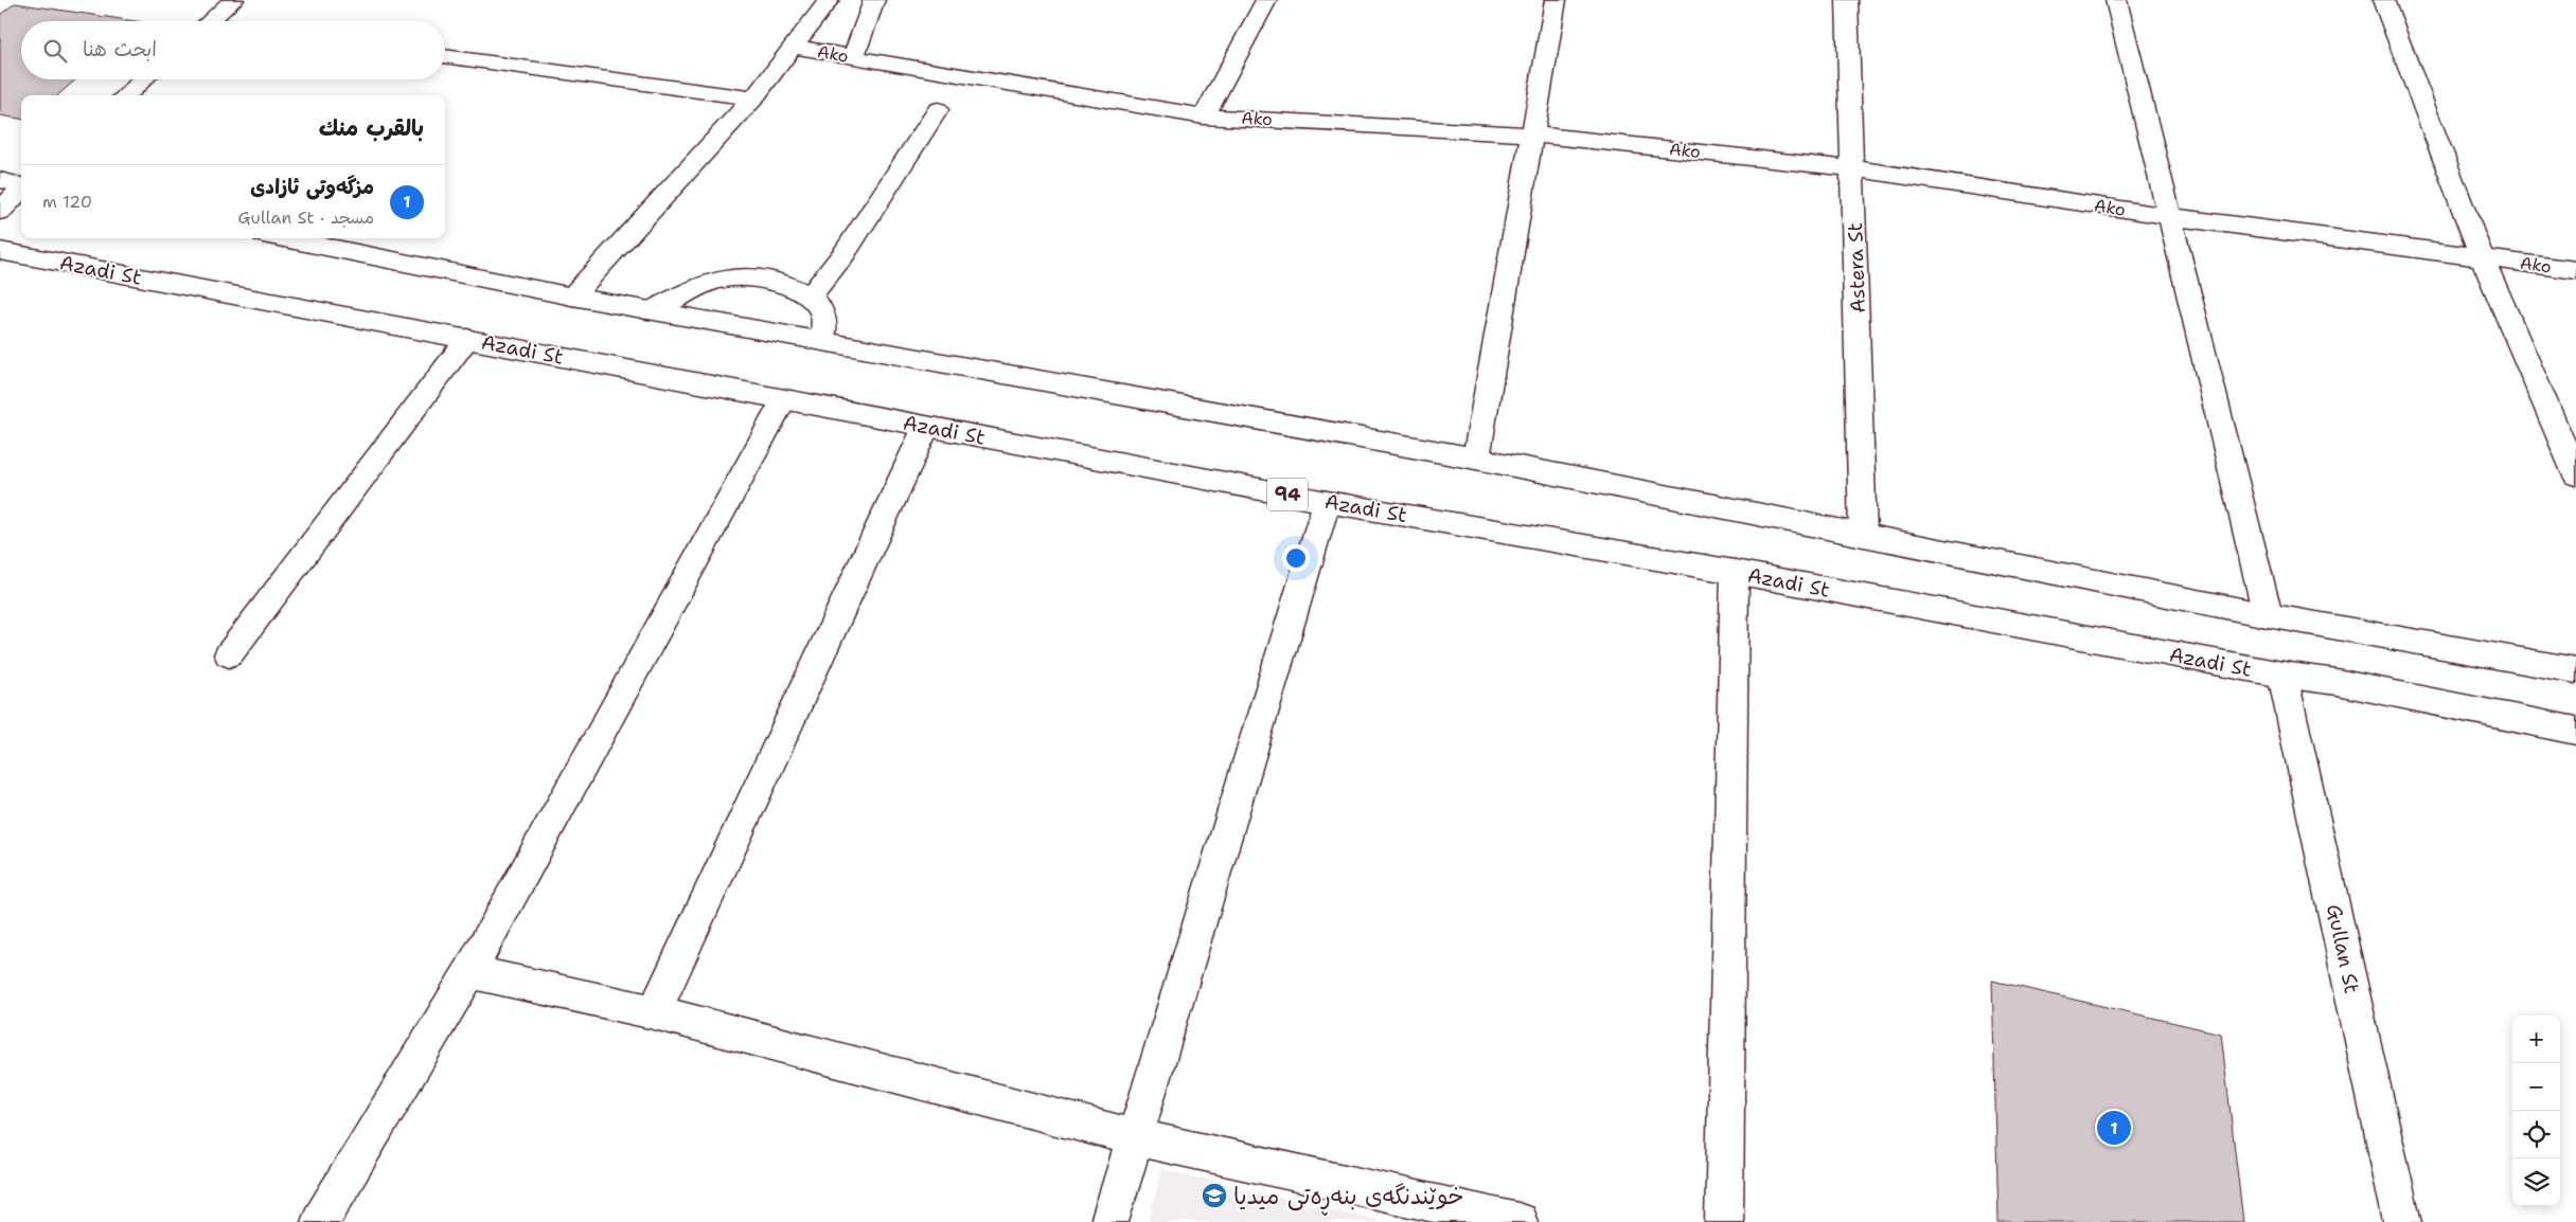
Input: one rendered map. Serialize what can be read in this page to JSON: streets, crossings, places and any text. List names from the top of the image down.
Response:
{
  "streets": {
    "main road": [
      "Ako",
      "Astera St",
      "Azadi St",
      "94",
      "Gullan St"
    ]
  },
  "crossings": [
    ["Ako", "Astera St"],
    ["Azadi St", "Gullan St"]
  ],
  "places": {
    "school or university": ["خوێندنگەی بنەڕەتی میدیا"]
  },
  "page": {
    "search": "ابحث هنا",
    "heading": "بالقرب منك",
    "list": [
      {
        "mark": "1",
        "name": "مزگەوتی ئازادی",
        "note": "مسجد · Gullan St",
        "value": "120 m"
      }
    ],
    "map_buttons": ["+", "−"],
    "pins": "1"
  }
}
